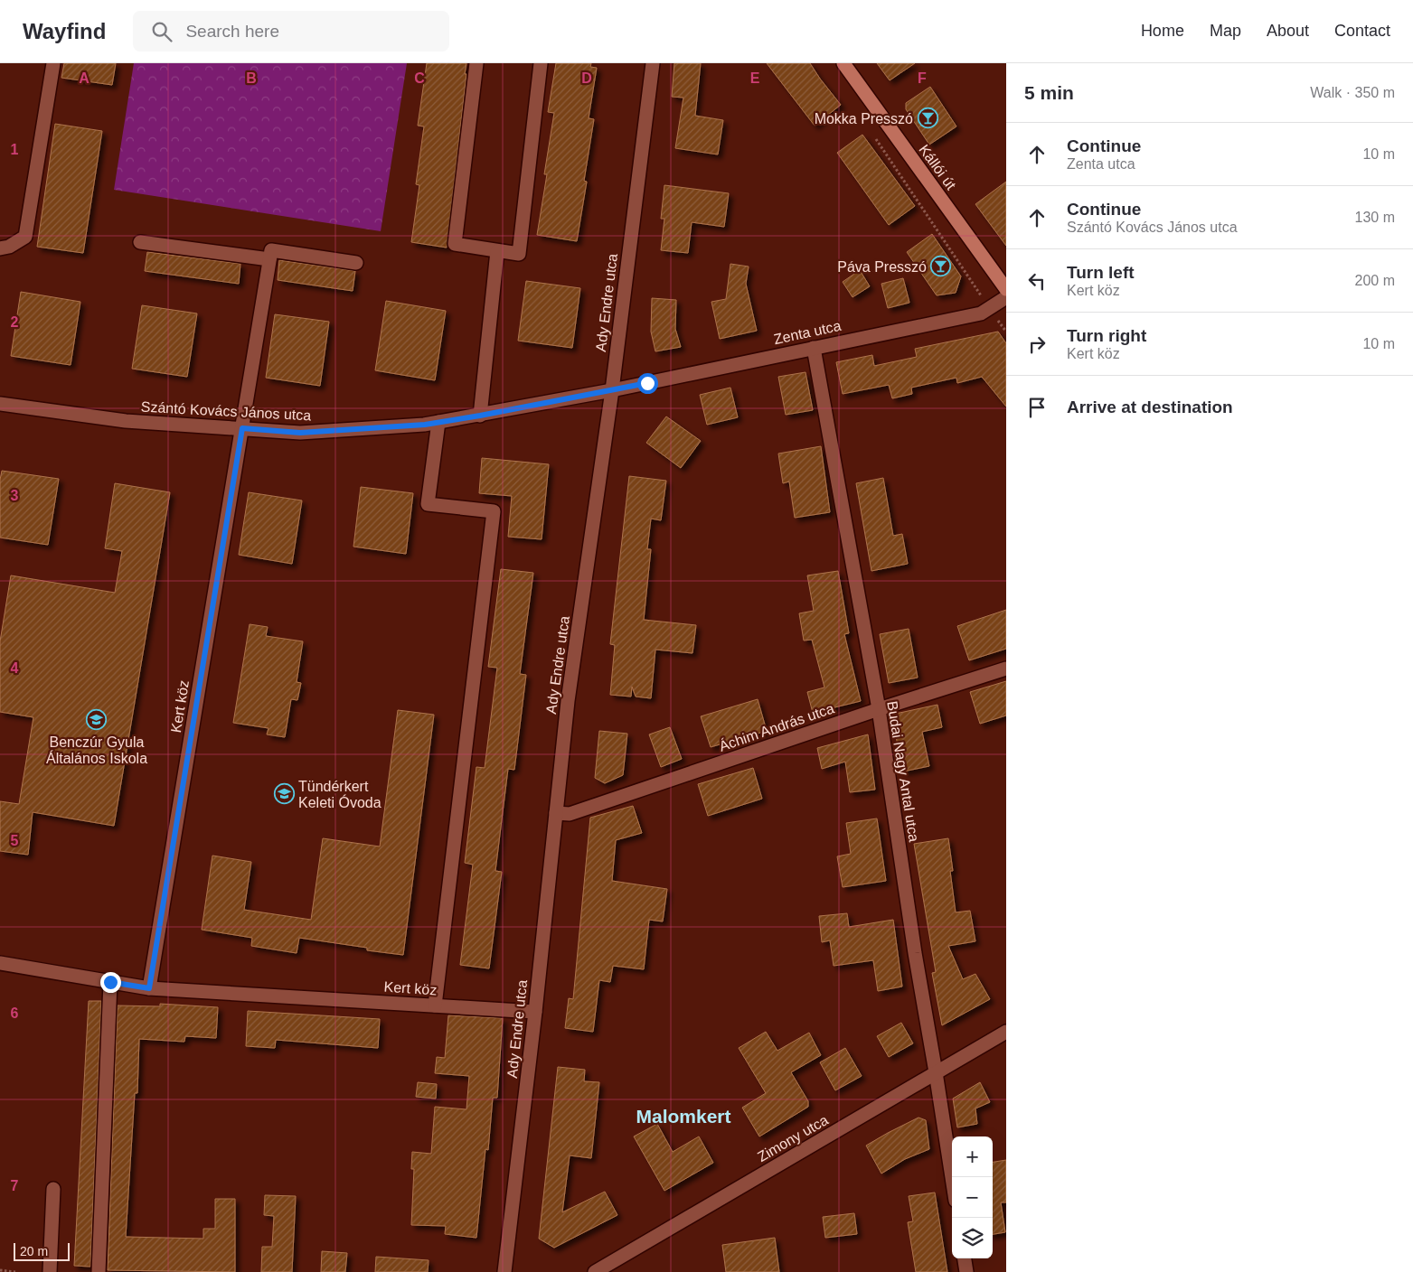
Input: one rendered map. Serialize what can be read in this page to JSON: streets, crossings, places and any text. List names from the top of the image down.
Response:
{
  "streets": {
    "main road": ["Kállói út"],
    "street": [
      "Ady Endre utca",
      "Zenta utca",
      "Szántó Kovács János utca",
      "Kert köz",
      "Áchim András utca",
      "Budai Nagy Antal utca",
      "Zimony utca"
    ]
  },
  "crossings": [
    ["Ady Endre utca", "Zenta utca"],
    ["Ady Endre utca", "Szántó Kovács János utca"],
    ["Ady Endre utca", "Kert köz"],
    ["Ady Endre utca", "Áchim András utca"],
    ["Zenta utca", "Szántó Kovács János utca"],
    ["Zenta utca", "Budai Nagy Antal utca"],
    ["Szántó Kovács János utca", "Kert köz"],
    ["Áchim András utca", "Budai Nagy Antal utca"],
    ["Budai Nagy Antal utca", "Zimony utca"]
  ],
  "districts": ["Malomkert"],
  "places": {
    "bar": ["Mokka Presszó", "Páva Presszó"],
    "school or university": ["Benczúr Gyula Általános Iskola", "Tündérkert Keleti Óvoda"]
  },
  "scale_bar": "20 m",
  "page": {
    "header": "Wayfind",
    "search": "Search here",
    "nav": [
      "Home",
      "Map",
      "About",
      "Contact"
    ],
    "heading": ["5 min", "Walk · 350 m"],
    "list": [
      ["Continue", "Zenta utca", "10 m"],
      ["Continue", "Szántó Kovács János utca", "130 m"],
      ["Turn left", "Kert köz", "200 m"],
      ["Turn right", "Kert köz", "10 m"],
      "Arrive at destination"
    ],
    "map_buttons": ["+", "−"],
    "scale": "20 m"
  },
  "grid": {
    "columns": [
      "A",
      "B",
      "C",
      "D",
      "E",
      "F"
    ],
    "rows": [
      "1",
      "2",
      "3",
      "4",
      "5",
      "6",
      "7"
    ]
  }
}
